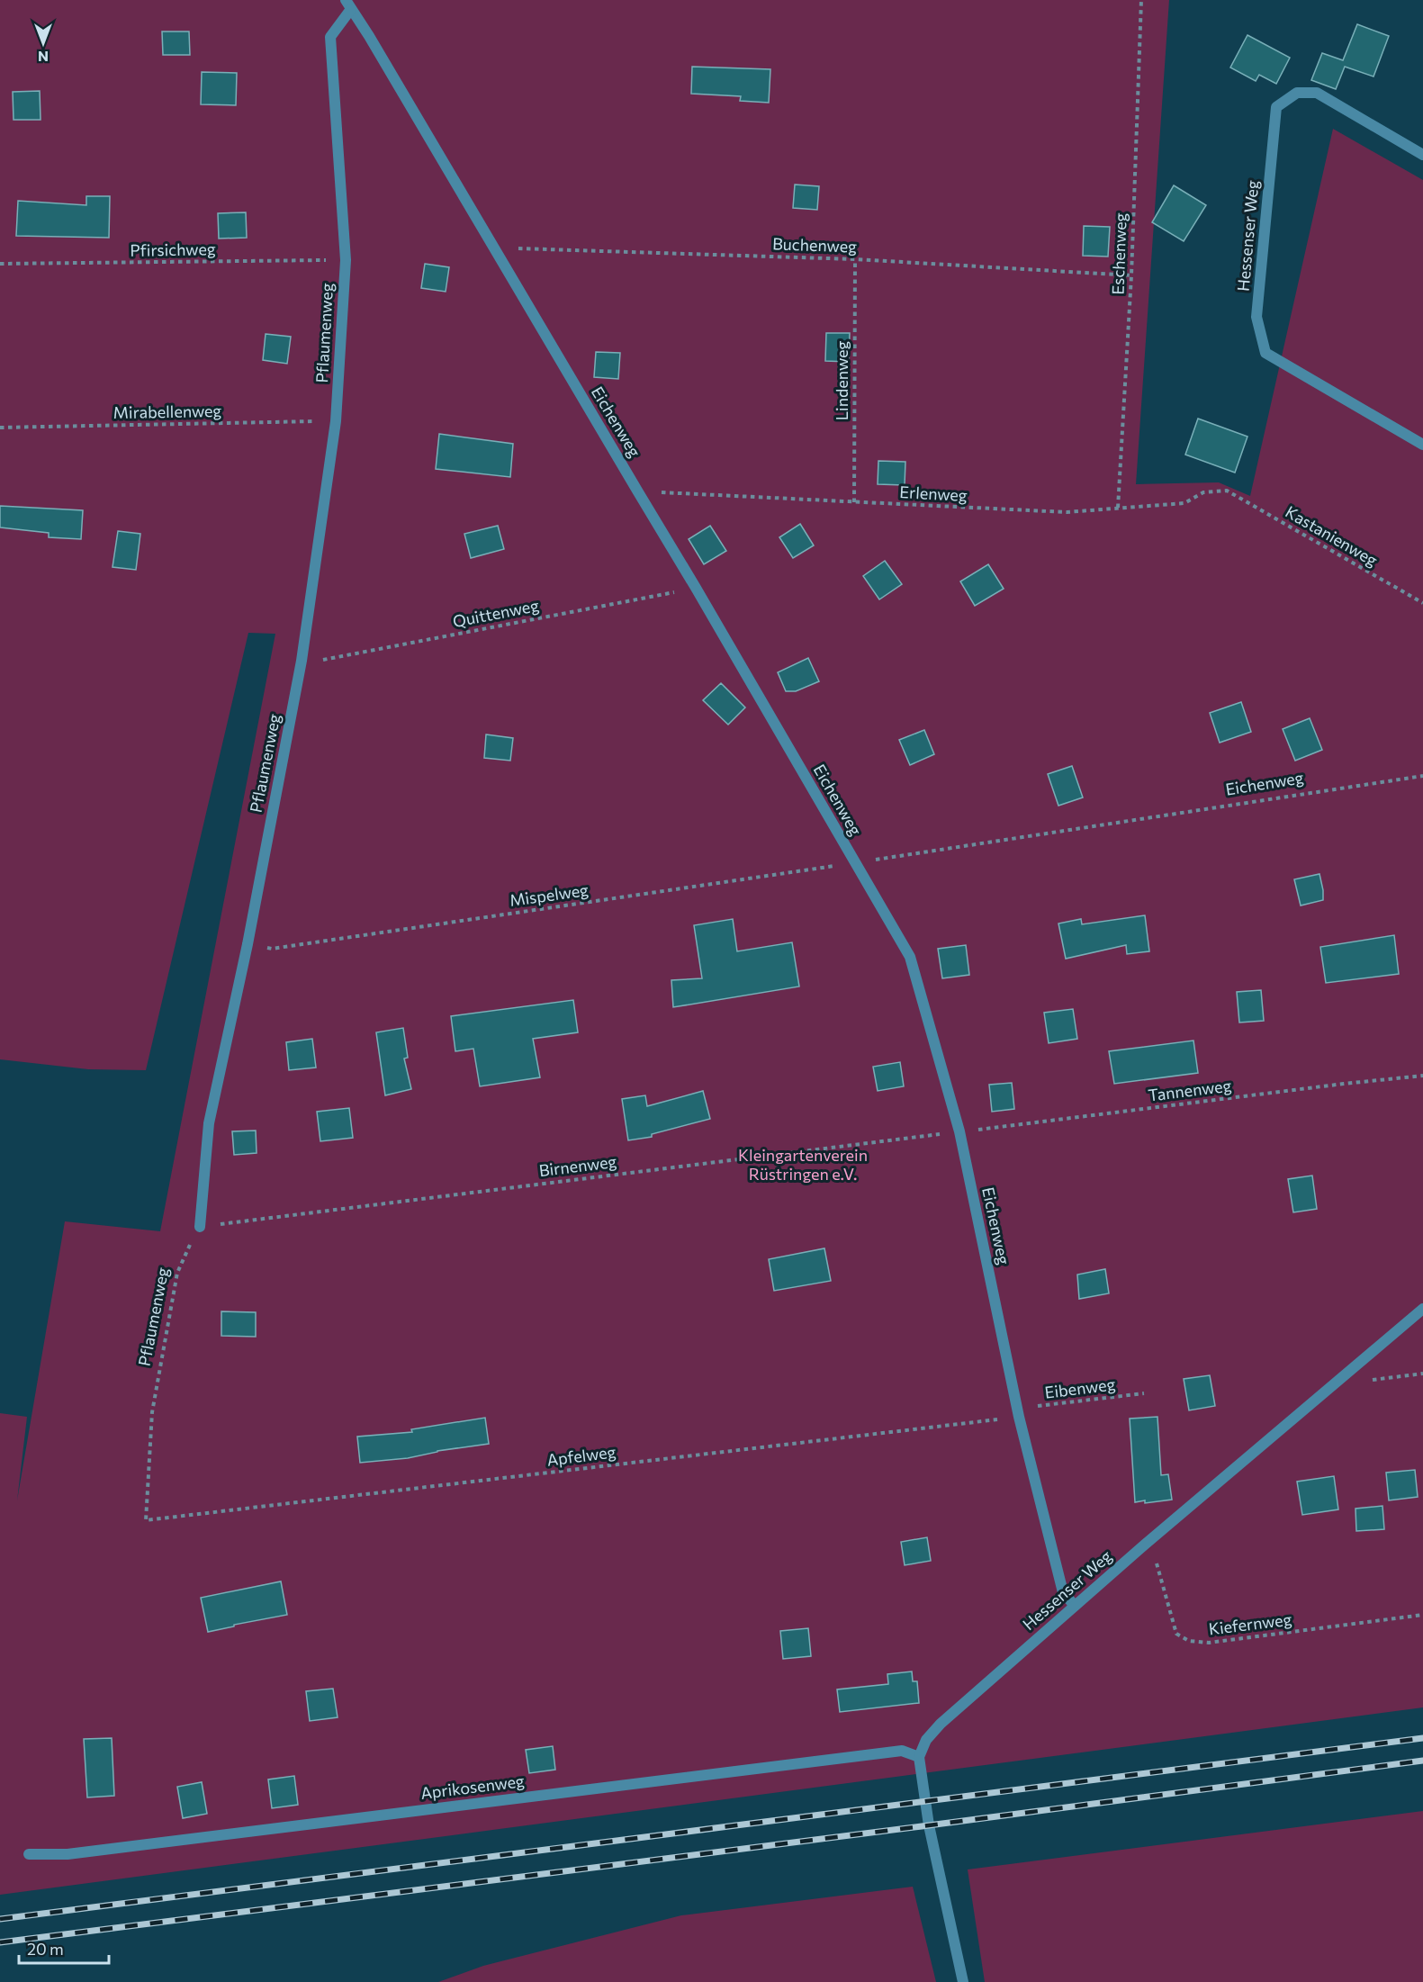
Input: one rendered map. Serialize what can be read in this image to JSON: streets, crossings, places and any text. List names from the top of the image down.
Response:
{
  "streets": {
    "street": [
      "Hessenser Weg",
      "Pflaumenweg",
      "Eichenweg",
      "Aprikosenweg"
    ],
    "path": [
      "Buchenweg",
      "Pfirsichweg",
      "Eschenweg",
      "Lindenweg",
      "Mirabellenweg",
      "Erlenweg",
      "Kastanienweg",
      "Quittenweg",
      "Mispelweg",
      "Tannenweg",
      "Birnenweg",
      "Eibenweg",
      "Apfelweg",
      "Kiefernweg"
    ]
  },
  "crossings": [
    ["Hessenser Weg", "Eichenweg"],
    ["Hessenser Weg", "Kiefernweg"],
    ["Hessenser Weg", "Aprikosenweg"],
    ["Buchenweg", "Eschenweg"],
    ["Buchenweg", "Lindenweg"],
    ["Buchenweg", "Eichenweg"],
    ["Pfirsichweg", "Pflaumenweg"],
    ["Eschenweg", "Erlenweg"],
    ["Pflaumenweg", "Mirabellenweg"],
    ["Pflaumenweg", "Eichenweg"],
    ["Pflaumenweg", "Quittenweg"],
    ["Pflaumenweg", "Mispelweg"],
    ["Pflaumenweg", "Birnenweg"],
    ["Pflaumenweg", "Apfelweg"],
    ["Lindenweg", "Erlenweg"],
    ["Eichenweg", "Erlenweg"],
    ["Eichenweg", "Quittenweg"],
    ["Eichenweg", "Mispelweg"],
    ["Eichenweg", "Tannenweg"],
    ["Eichenweg", "Birnenweg"],
    ["Eichenweg", "Eibenweg"],
    ["Eichenweg", "Apfelweg"],
    ["Erlenweg", "Kastanienweg"],
    ["Tannenweg", "Birnenweg"],
    ["Eibenweg", "Apfelweg"]
  ],
  "parks": ["Kleingartenverein Rüstringen e.V."],
  "scale_bar": "20 m",
  "north": "bottom"
}
